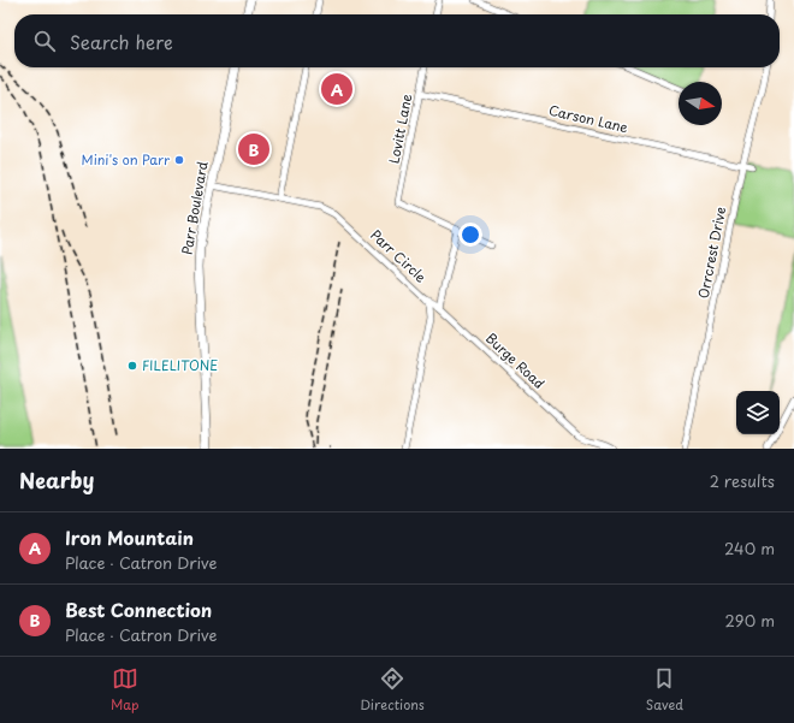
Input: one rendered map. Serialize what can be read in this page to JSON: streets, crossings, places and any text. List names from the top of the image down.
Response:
{
  "streets": {
    "main road": ["Parr Boulevard"],
    "street": [
      "Carson Lane",
      "Lovitt Lane",
      "Orrcrest Drive",
      "Parr Circle",
      "Burge Road"
    ]
  },
  "crossings": [
    ["Carson Lane", "Lovitt Lane"],
    ["Carson Lane", "Orrcrest Drive"],
    ["Parr Boulevard", "Parr Circle"],
    ["Parr Circle", "Burge Road"]
  ],
  "places": ["Mini's on Parr", "FILELITONE"],
  "north": "right",
  "page": {
    "search": "Search here",
    "pins": ["A", "B"],
    "heading": ["Nearby", "2 results"],
    "list": [
      {
        "mark": "A",
        "name": "Iron Mountain",
        "note": "Place · Catron Drive",
        "value": "240 m"
      },
      {
        "mark": "B",
        "name": "Best Connection",
        "note": "Place · Catron Drive",
        "value": "290 m"
      }
    ],
    "nav": ["Map", "Directions", "Saved"]
  }
}
